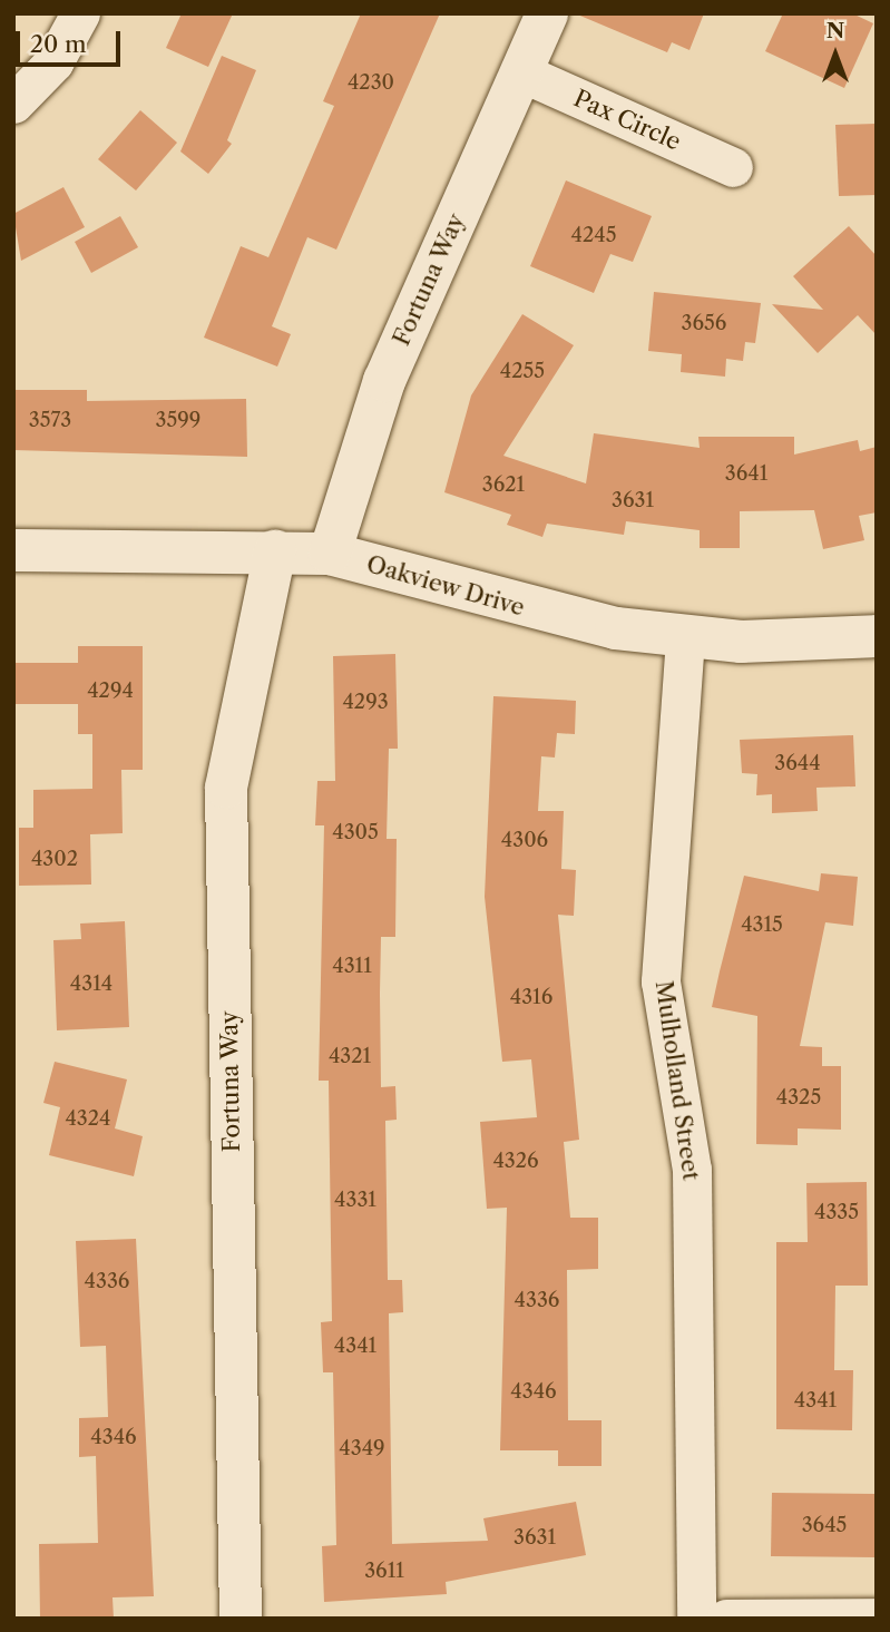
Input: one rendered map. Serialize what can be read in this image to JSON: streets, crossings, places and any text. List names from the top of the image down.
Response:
{
  "streets": {
    "street": [
      "Pax Circle",
      "Fortuna Way",
      "Oakview Drive",
      "Mulholland Street"
    ]
  },
  "crossings": [
    ["Pax Circle", "Fortuna Way"],
    ["Fortuna Way", "Oakview Drive"],
    ["Oakview Drive", "Mulholland Street"]
  ],
  "house_numbers": [
    "4230",
    "4245",
    "3656",
    "4255",
    "3573",
    "3599",
    "3641",
    "3621",
    "3631",
    "4294",
    "4293",
    "3644",
    "4305",
    "4306",
    "4302",
    "4315",
    "4311",
    "4314",
    "4316",
    "4321",
    "4325",
    "4324",
    "4326",
    "4331",
    "4335",
    "4336",
    "4336",
    "4341",
    "4346",
    "4341",
    "4346",
    "4349",
    "3645",
    "3631",
    "3611"
  ],
  "scale_bar": "20 m",
  "north": "top"
}
